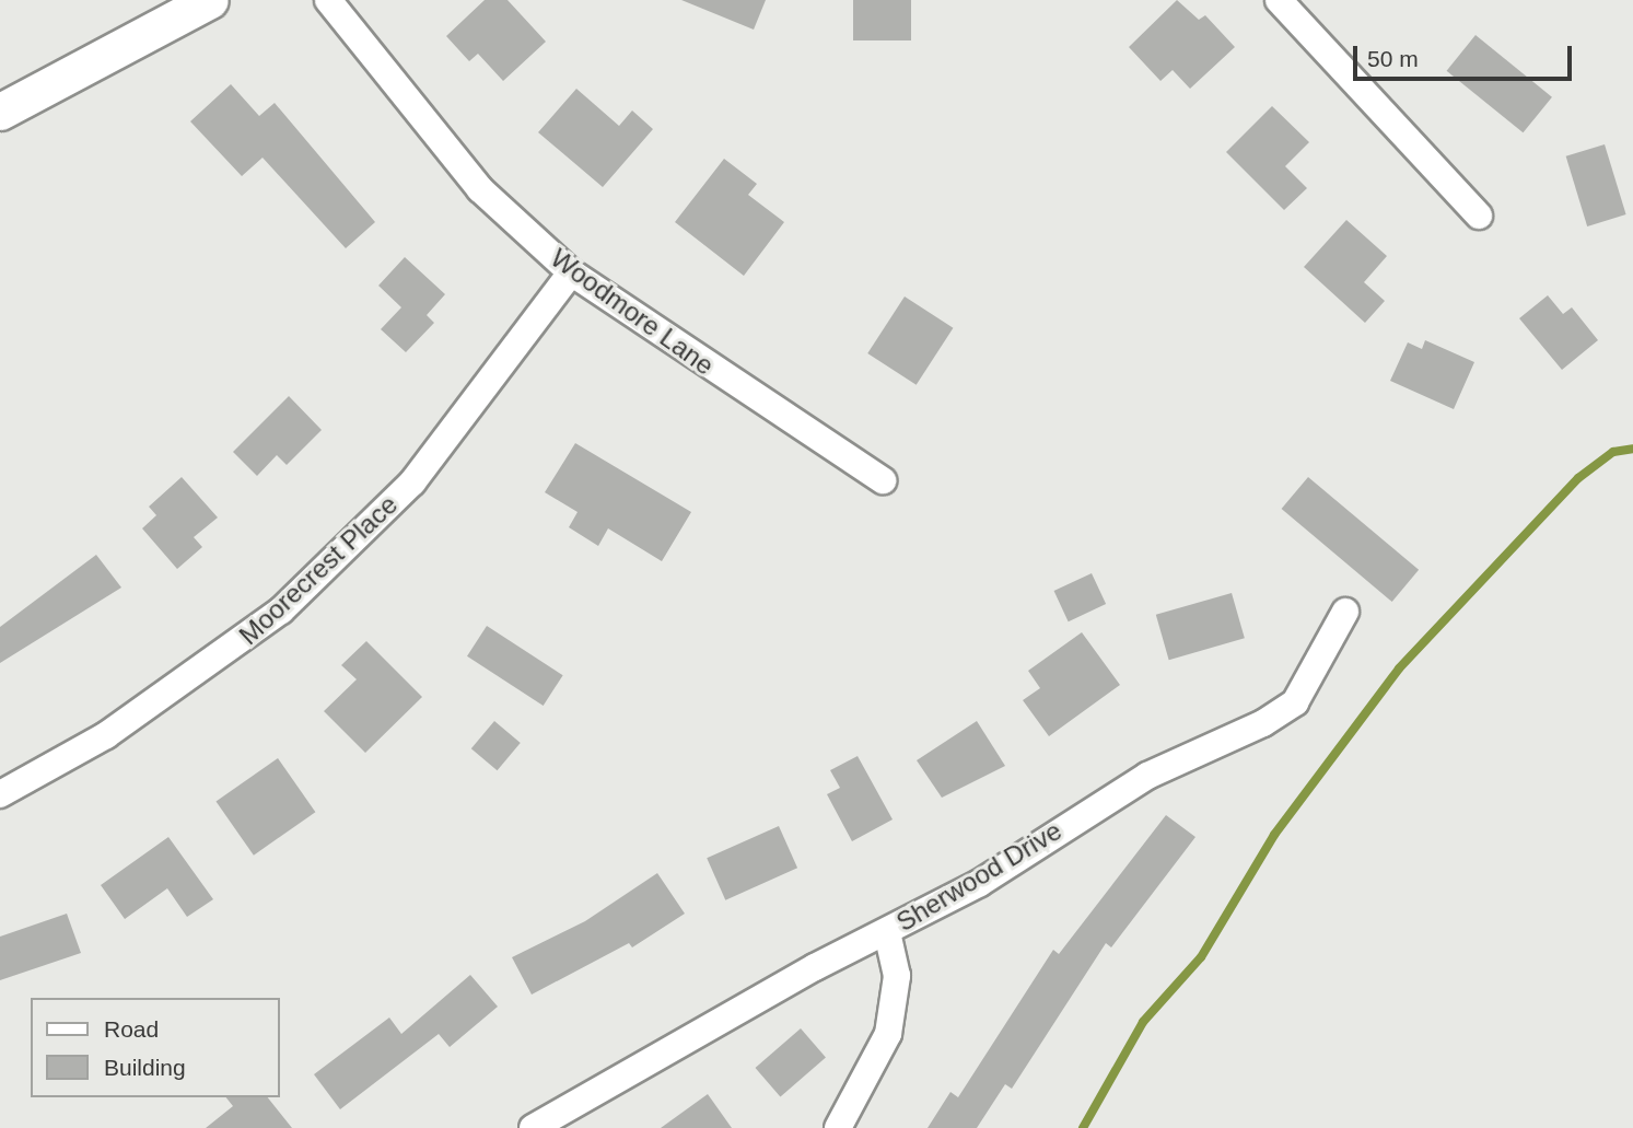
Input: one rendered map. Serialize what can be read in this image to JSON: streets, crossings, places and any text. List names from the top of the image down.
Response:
{
  "streets": {
    "street": ["Woodmore Lane", "Moorecrest Place", "Sherwood Drive"]
  },
  "crossings": [
    ["Woodmore Lane", "Moorecrest Place"]
  ],
  "legend": ["Road", "Building"],
  "scale_bar": "50 m"
}
